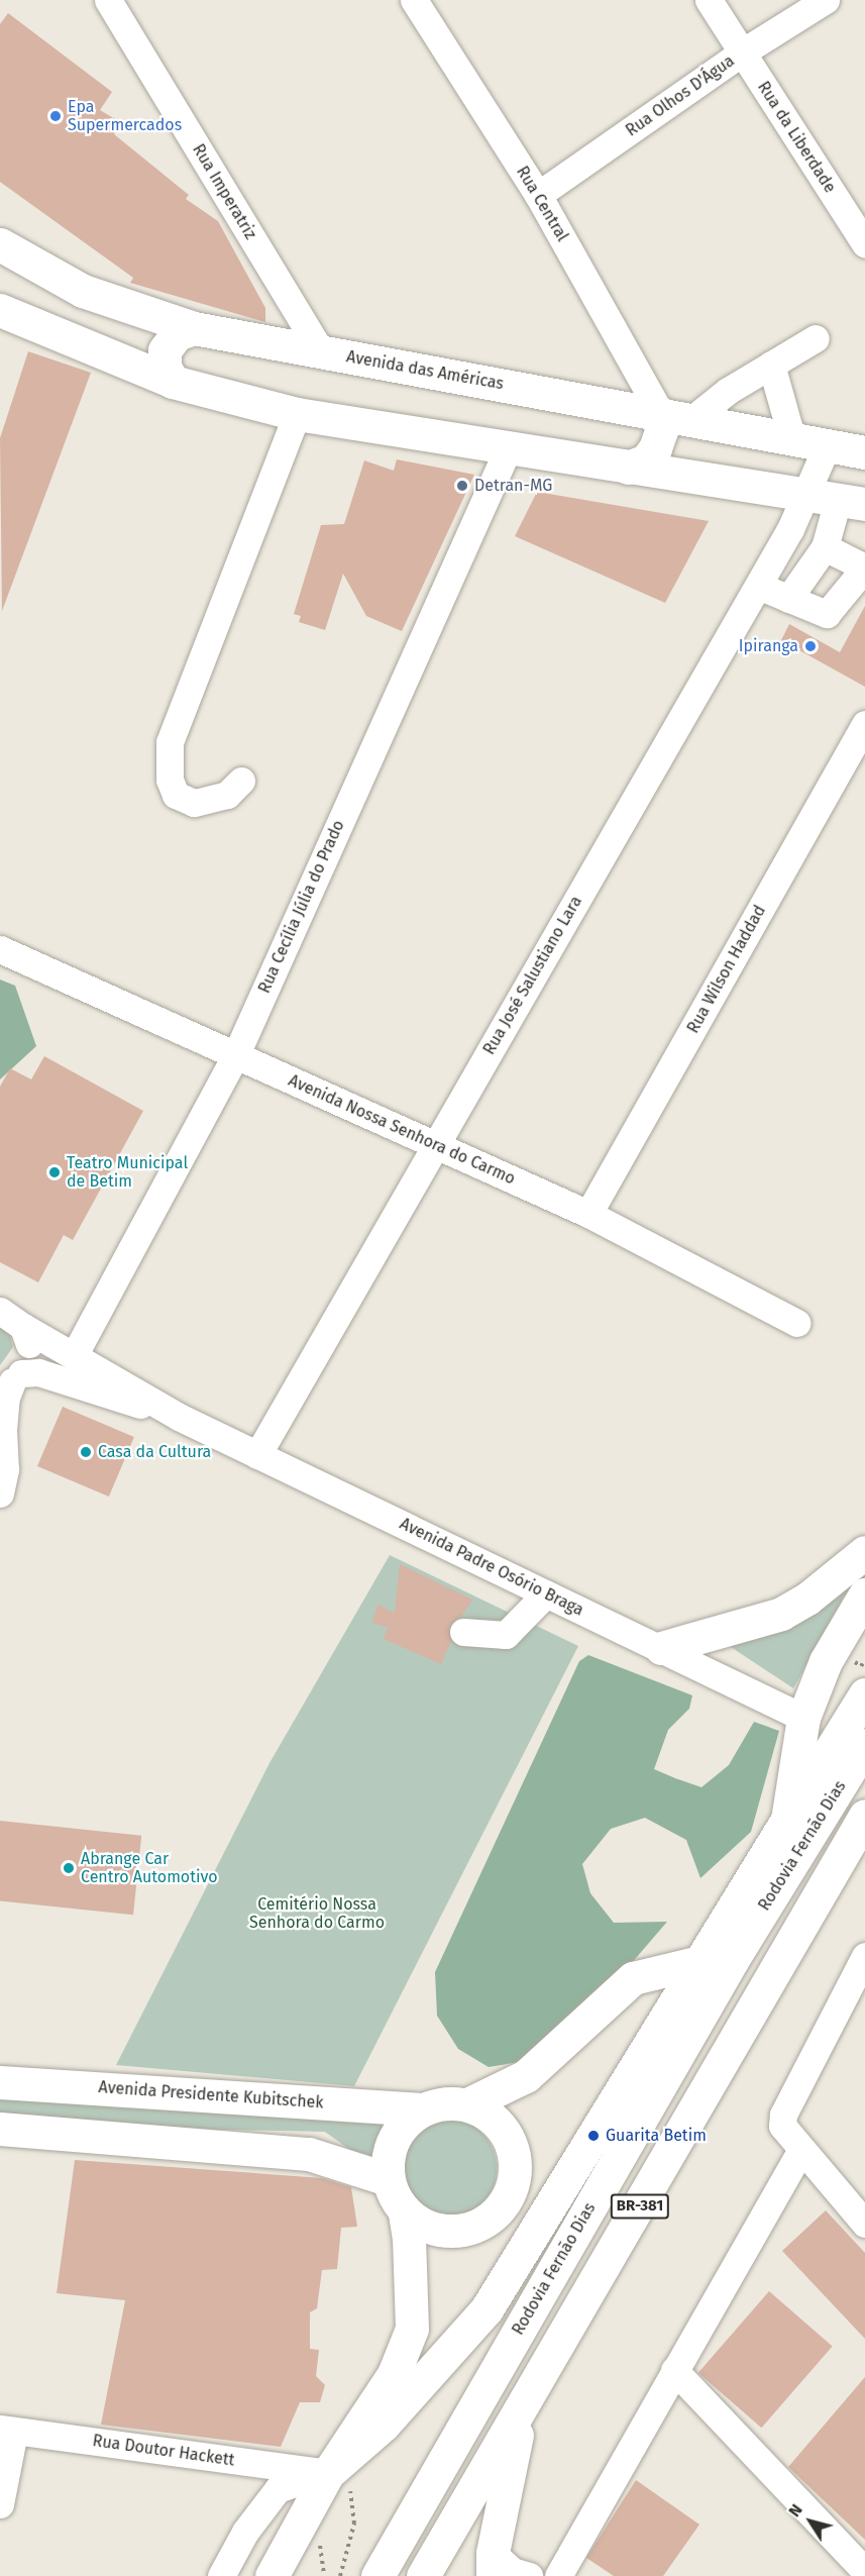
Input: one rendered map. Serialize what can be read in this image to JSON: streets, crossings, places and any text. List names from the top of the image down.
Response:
{
  "streets": {
    "main road": [
      "Avenida das Américas",
      "Rodovia Fernão Dias",
      "Avenida Presidente Kubitschek",
      "BR-381"
    ],
    "street": [
      "Rua Olhos D'Água",
      "Rua da Liberdade",
      "Rua Imperatriz",
      "Rua Central",
      "Rua Cecília Júlia do Prado",
      "Rua Wilson Haddad",
      "Rua José Salustiano Lara",
      "Avenida Nossa Senhora do Carmo",
      "Avenida Padre Osório Braga",
      "Rua Doutor Hackett"
    ]
  },
  "crossings": [
    ["Rua Olhos D'Água", "Rua da Liberdade"],
    ["Rua Olhos D'Água", "Rua Central"],
    ["Rua Imperatriz", "Avenida das Américas"],
    ["Rua Central", "Avenida das Américas"],
    ["Rua Cecília Júlia do Prado", "Avenida Nossa Senhora do Carmo"],
    ["Rua Cecília Júlia do Prado", "Avenida Padre Osório Braga"],
    ["Rua Wilson Haddad", "Avenida Nossa Senhora do Carmo"],
    ["Rua José Salustiano Lara", "Avenida Nossa Senhora do Carmo"],
    ["Rua José Salustiano Lara", "Avenida Padre Osório Braga"]
  ],
  "parks": ["Cemitério Nossa Senhora do Carmo"],
  "places": [
    "Epa Supermercados",
    "Detran-MG",
    "Ipiranga",
    "Teatro Municipal de Betim",
    "Casa da Cultura",
    "Abrange Car Centro Automotivo",
    "Guarita Betim"
  ],
  "north": "top left"
}
